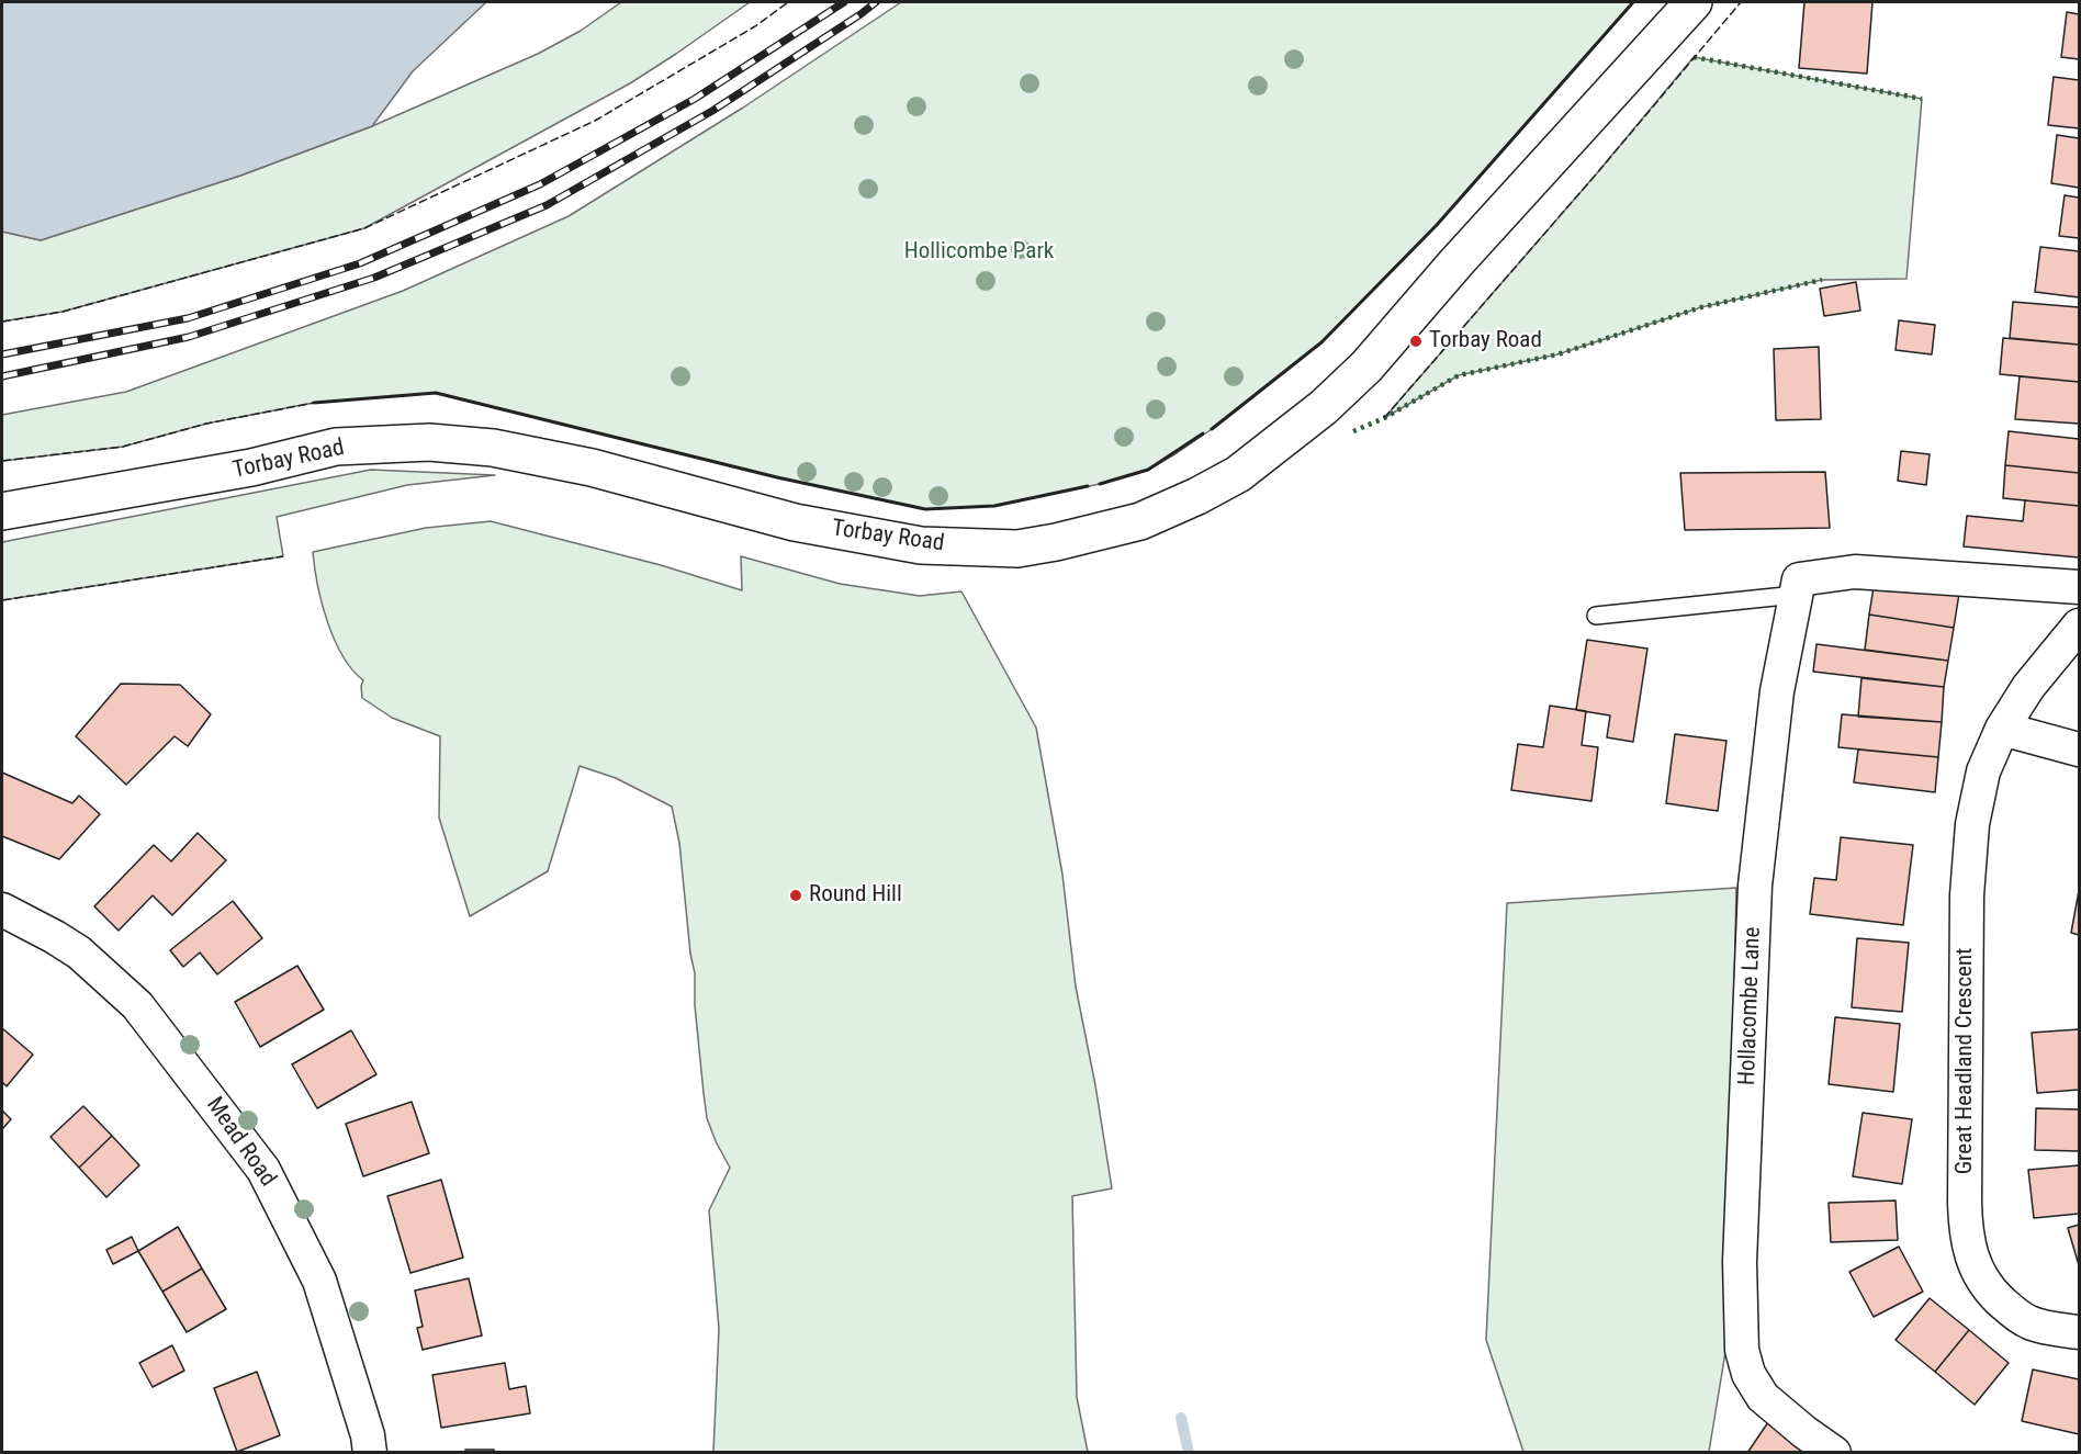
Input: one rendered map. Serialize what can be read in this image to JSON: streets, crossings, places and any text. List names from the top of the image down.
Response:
{
  "streets": {
    "main road": ["Torbay Road"],
    "street": ["Hollacombe Lane", "Great Headland Crescent", "Mead Road"]
  },
  "parks": ["Hollicombe Park"],
  "places": ["Torbay Road", "Round Hill"]
}
